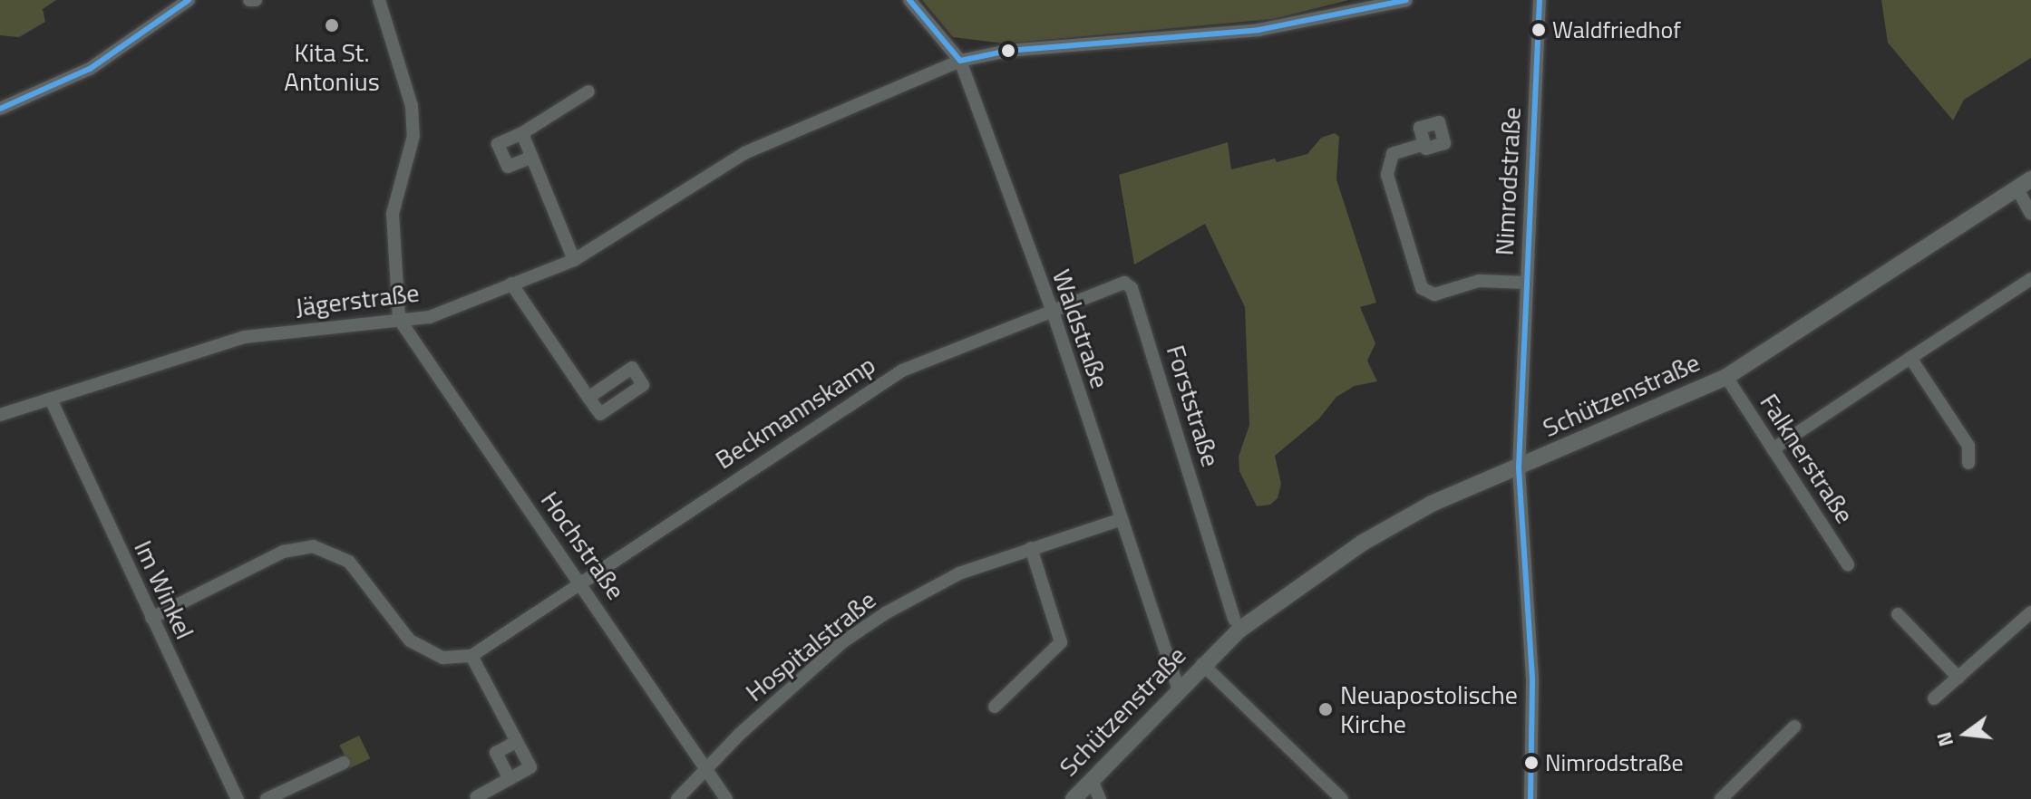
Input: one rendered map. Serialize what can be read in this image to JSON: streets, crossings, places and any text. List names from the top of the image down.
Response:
{
  "streets": {
    "main road": ["Schützenstraße"],
    "street": [
      "Nimrodstraße",
      "Jägerstraße",
      "Waldstraße",
      "Forststraße",
      "Beckmannskamp",
      "Falknerstraße",
      "Hochstraße",
      "Im Winkel",
      "Hospitalstraße"
    ]
  },
  "crossings": [
    ["Nimrodstraße", "Schützenstraße"],
    ["Jägerstraße", "Waldstraße"],
    ["Jägerstraße", "Hochstraße"],
    ["Jägerstraße", "Im Winkel"],
    ["Waldstraße", "Schützenstraße"],
    ["Waldstraße", "Forststraße"],
    ["Waldstraße", "Beckmannskamp"],
    ["Waldstraße", "Hospitalstraße"],
    ["Schützenstraße", "Falknerstraße"],
    ["Forststraße", "Beckmannskamp"],
    ["Beckmannskamp", "Hochstraße"],
    ["Hochstraße", "Hospitalstraße"]
  ],
  "places": [
    "Kita St. Antonius",
    "Waldfriedhof",
    "Neuapostolische Kirche",
    "Nimrodstraße"
  ],
  "north": "left"
}
